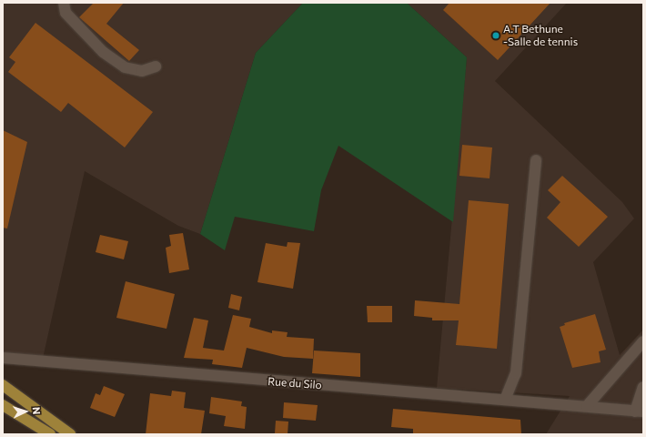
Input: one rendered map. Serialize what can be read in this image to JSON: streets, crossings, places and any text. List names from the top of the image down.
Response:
{
  "streets": {
    "street": ["Rue du Silo"]
  },
  "places": ["A.T Bethune -Salle de tennis"],
  "north": "right"
}
